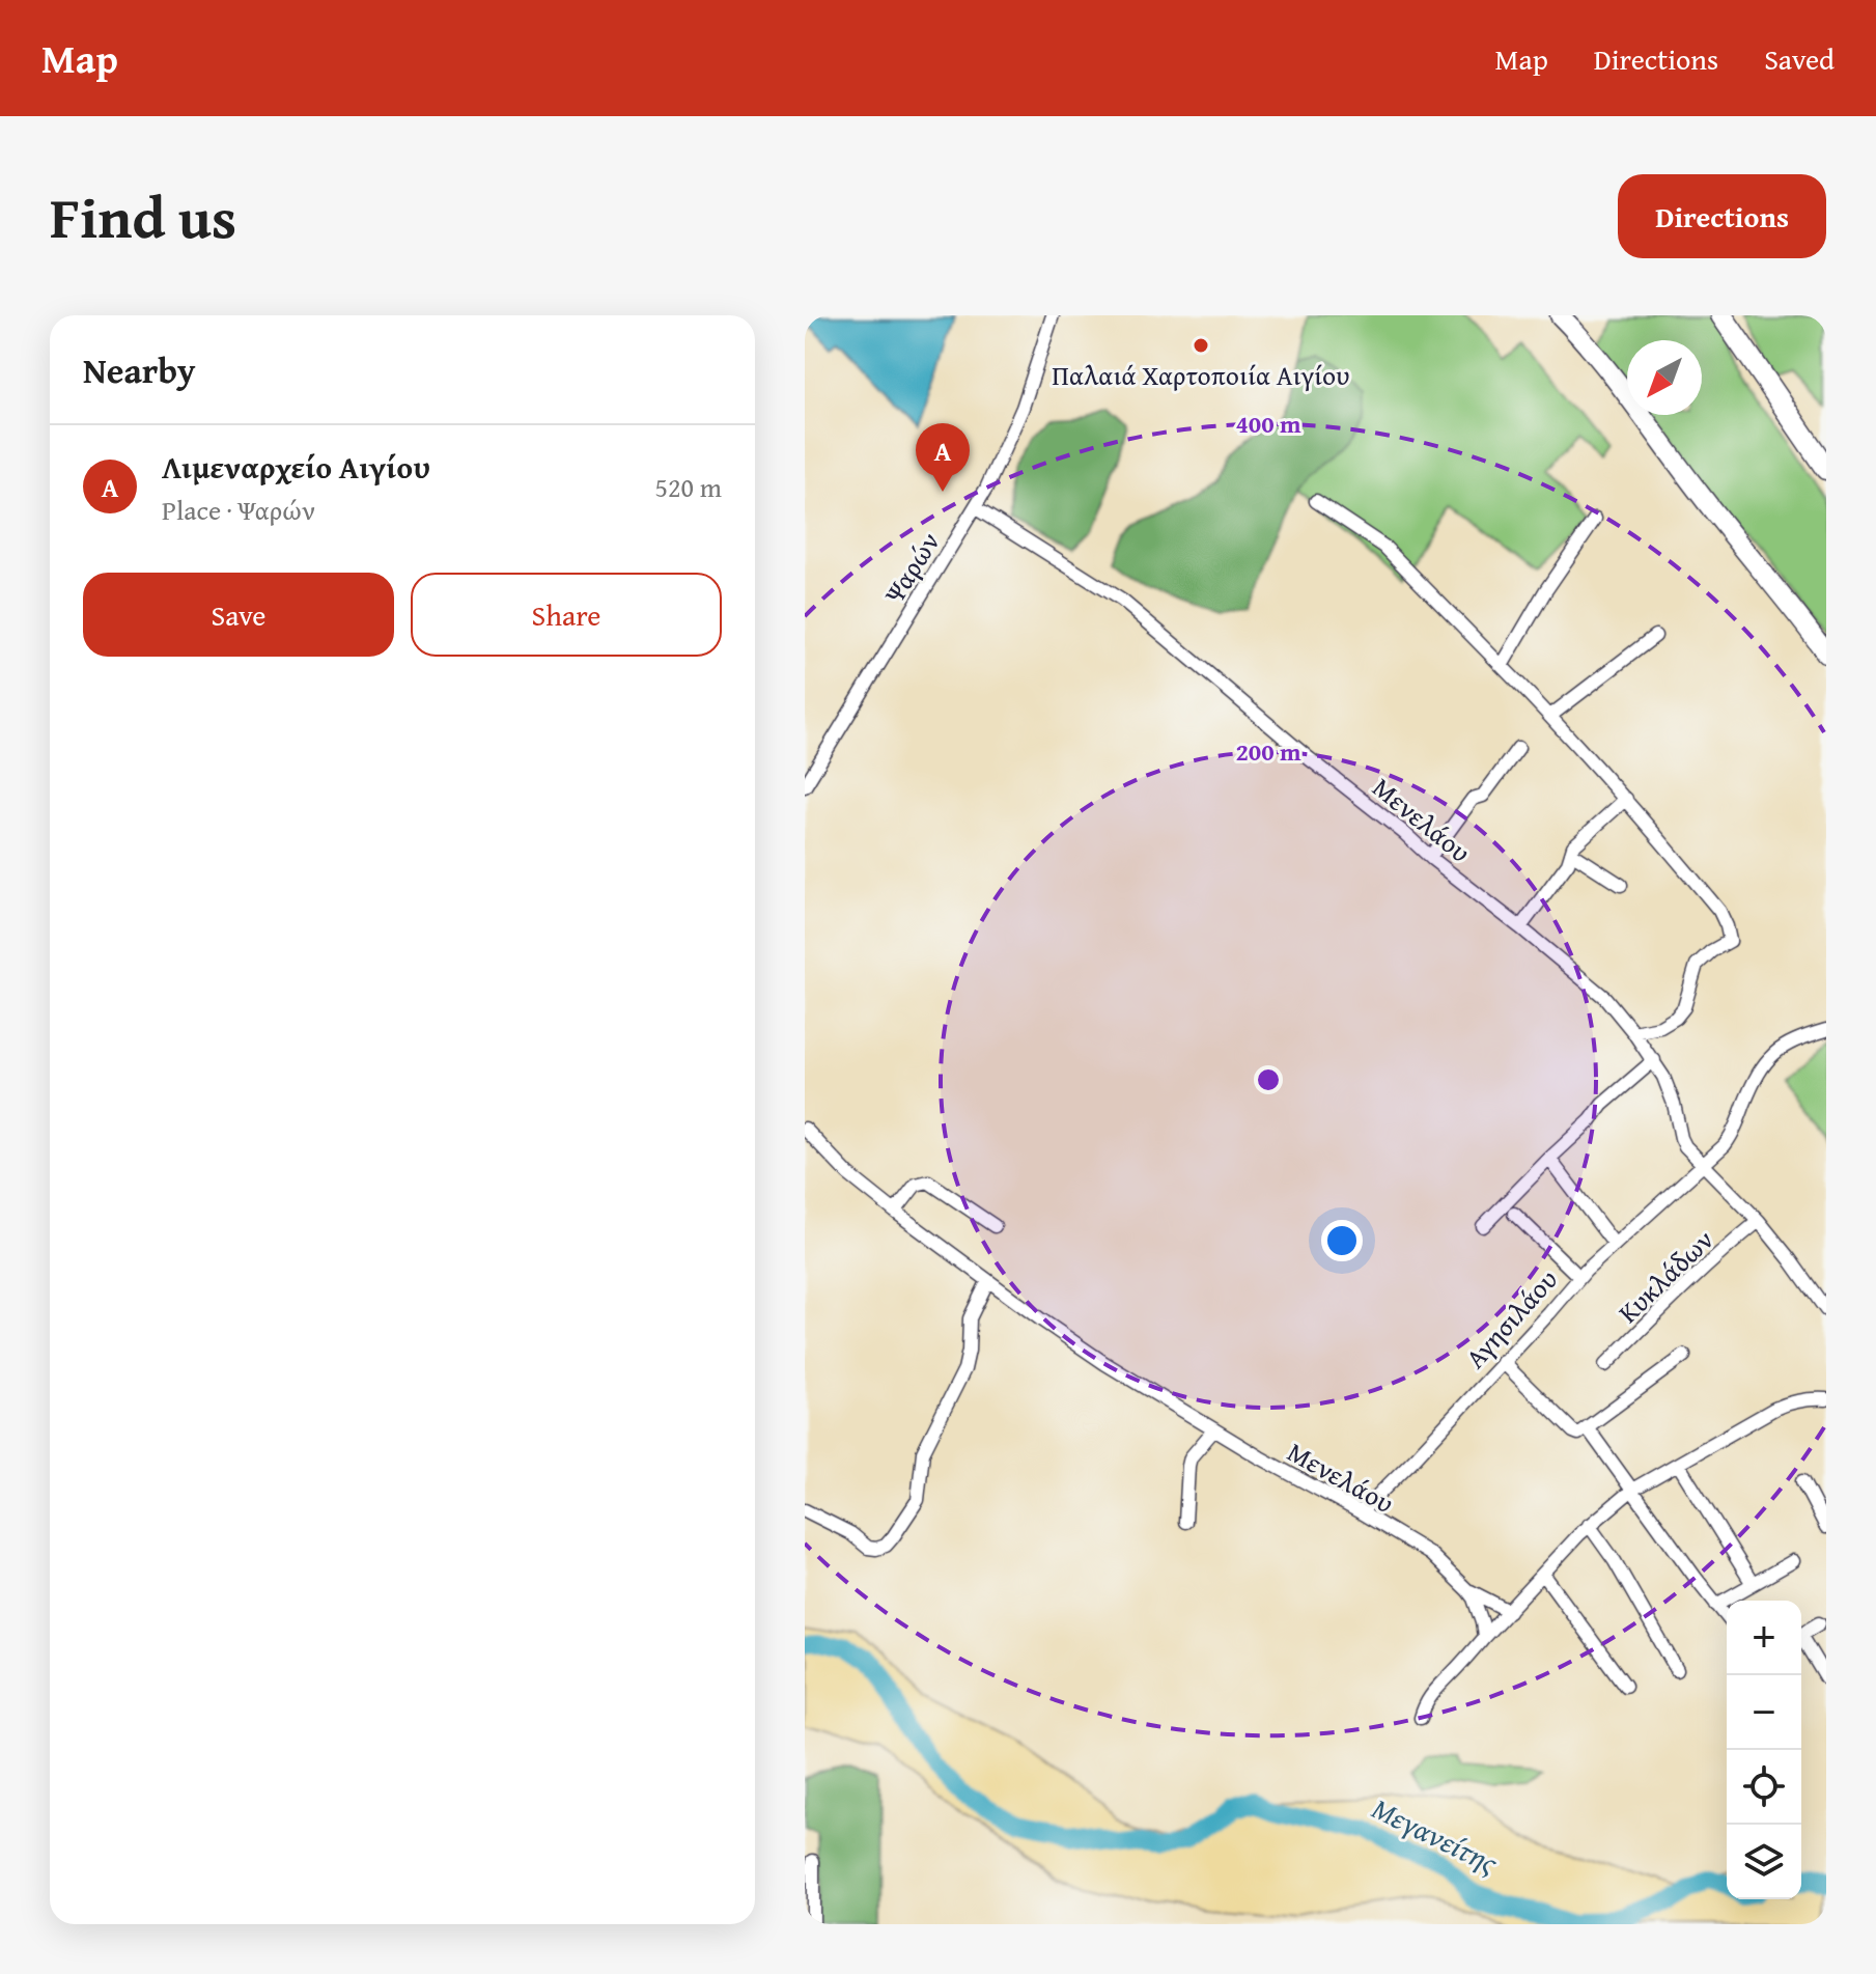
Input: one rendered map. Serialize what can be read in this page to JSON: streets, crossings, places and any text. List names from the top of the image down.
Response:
{
  "streets": {
    "street": [
      "Ψαρών",
      "Μενελάου",
      "Κυκλάδων",
      "Αγησιλάου"
    ]
  },
  "crossings": [
    ["Ψαρών", "Μενελάου"],
    ["Μενελάου", "Κυκλάδων"],
    ["Μενελάου", "Αγησιλάου"]
  ],
  "water": ["Μεγανείτης"],
  "places": ["Παλαιά Χαρτοποιία Αιγίου"],
  "north": "bottom left",
  "page": {
    "header": "Map",
    "nav": ["Map", "Directions", "Saved"],
    "title": "Find us",
    "buttons": [
      "Directions",
      ["Save", "Share"]
    ],
    "heading": "Nearby",
    "list": [
      {
        "mark": "A",
        "name": "Λιμεναρχείο Αιγίου",
        "note": "Place · Ψαρών",
        "value": "520 m"
      }
    ],
    "pins": "A",
    "map_buttons": ["+", "−"]
  },
  "rings": ["400 m", "200 m"]
}
